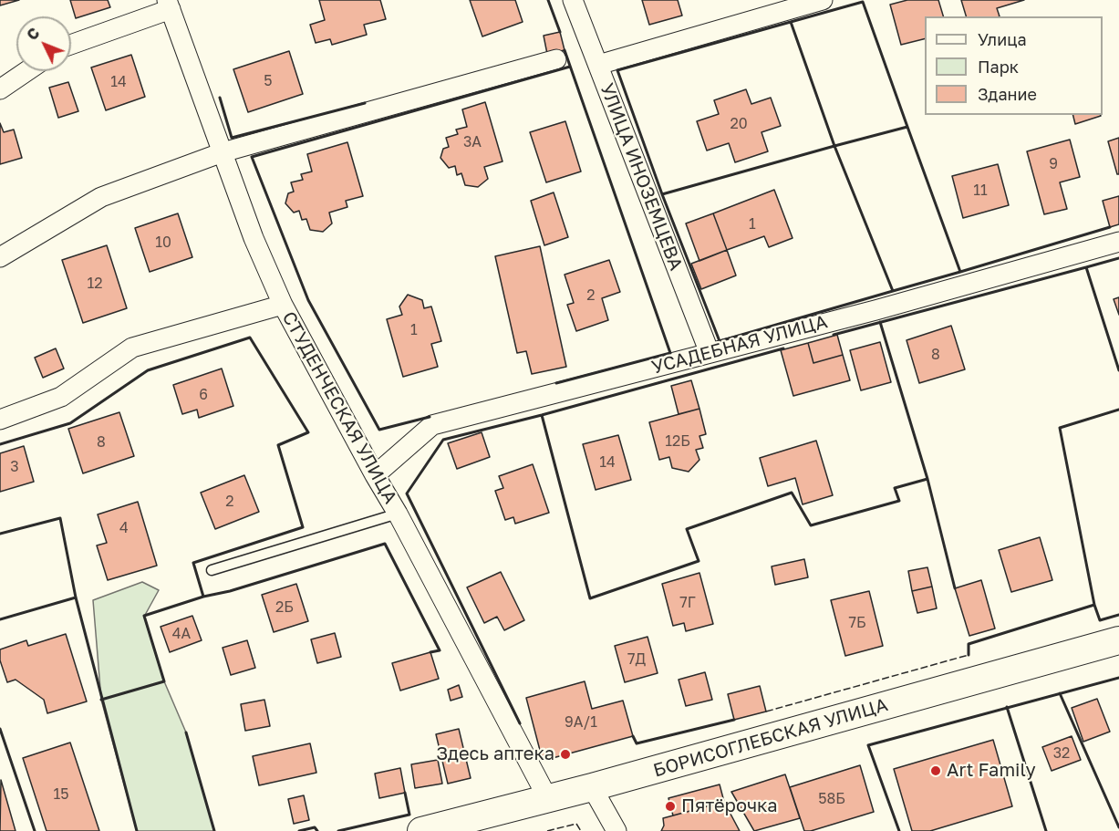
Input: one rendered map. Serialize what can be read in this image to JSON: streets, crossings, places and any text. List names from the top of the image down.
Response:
{
  "streets": {
    "street": [
      "УЛИЦА ИНОЗЕМЦЕВА",
      "УСАДЕБНАЯ УЛИЦА",
      "СТУДЕНЧЕСКАЯ УЛИЦА",
      "БОРИСОГЛЕБСКАЯ УЛИЦА"
    ]
  },
  "crossings": [
    ["УЛИЦА ИНОЗЕМЦЕВА", "УСАДЕБНАЯ УЛИЦА"],
    ["УСАДЕБНАЯ УЛИЦА", "СТУДЕНЧЕСКАЯ УЛИЦА"],
    ["СТУДЕНЧЕСКАЯ УЛИЦА", "БОРИСОГЛЕБСКАЯ УЛИЦА"]
  ],
  "places": ["Здесь аптека", "Art Family", "Пятёрочка"],
  "house_numbers": [
    "5",
    "14",
    "20",
    "3А",
    "9",
    "11",
    "1",
    "10",
    "12",
    "2",
    "1",
    "8",
    "6",
    "12Б",
    "8",
    "14",
    "3",
    "2",
    "4",
    "7Г",
    "2Б",
    "7Б",
    "4А",
    "7Д",
    "9А/1",
    "32",
    "15",
    "58Б"
  ],
  "legend": ["Улица", "Парк", "Здание"],
  "north": "top left"
}
